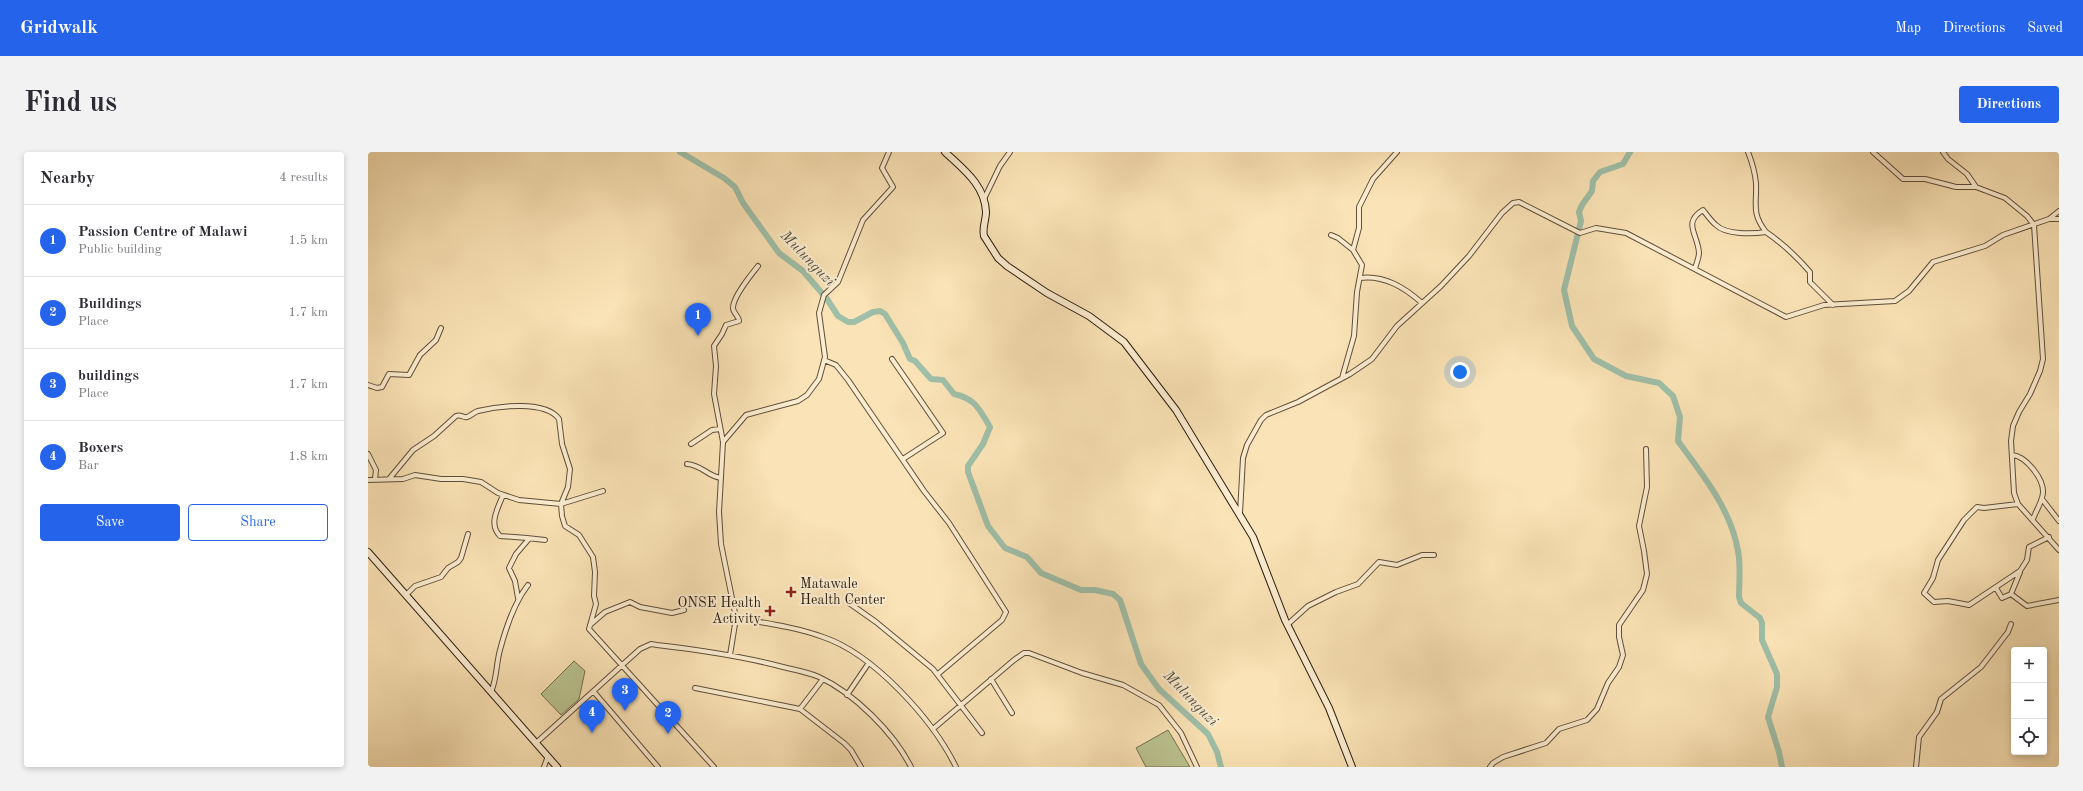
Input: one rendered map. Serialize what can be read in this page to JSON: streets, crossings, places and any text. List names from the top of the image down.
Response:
{
  "water": ["Mulunguzi"],
  "places": {
    "health": ["Matawale Health Center", "ONSE Health Activity"]
  },
  "page": {
    "header": "Gridwalk",
    "nav": ["Map", "Directions", "Saved"],
    "buttons": [
      "Directions",
      ["Save", "Share"]
    ],
    "title": "Find us",
    "heading": ["Nearby", "4 results"],
    "list": [
      {
        "mark": "1",
        "name": "Passion Centre of Malawi",
        "note": "Public building",
        "value": "1.5 km"
      },
      {
        "mark": "2",
        "name": "Buildings",
        "note": "Place",
        "value": "1.7 km"
      },
      {
        "mark": "3",
        "name": "buildings",
        "note": "Place",
        "value": "1.7 km"
      },
      {
        "mark": "4",
        "name": "Boxers",
        "note": "Bar",
        "value": "1.8 km"
      }
    ],
    "pins": [
      "1",
      "3",
      "4",
      "2"
    ],
    "map_buttons": ["+", "−"]
  }
}
